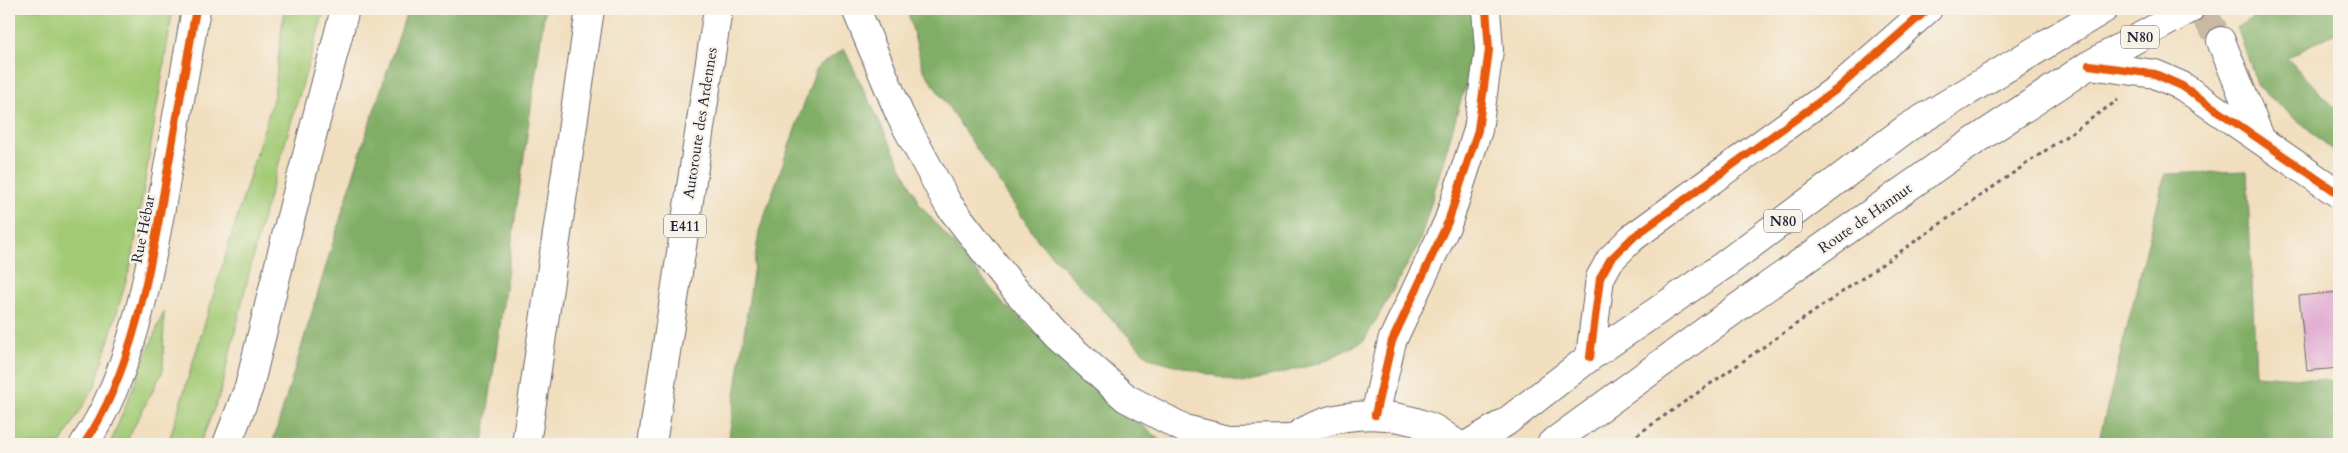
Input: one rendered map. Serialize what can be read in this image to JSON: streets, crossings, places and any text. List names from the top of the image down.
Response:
{
  "streets": {
    "main road": [
      "N80",
      "Autoroute des Ardennes",
      "Route de Hannut",
      "E411",
      "Rue Hébar"
    ]
  }
}
